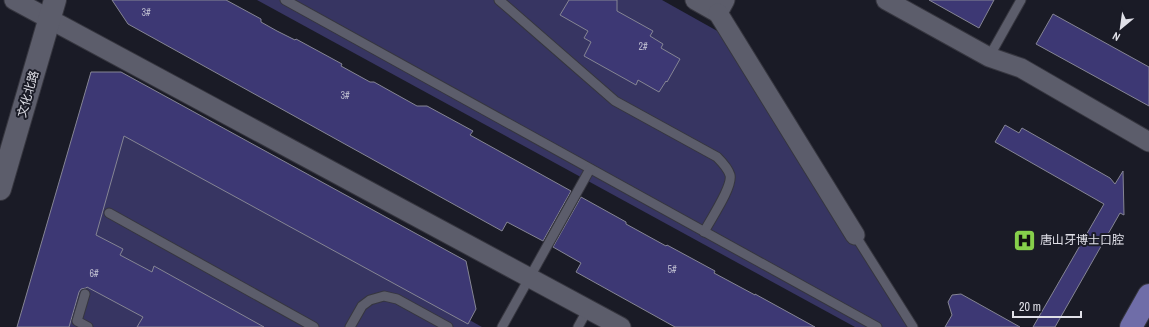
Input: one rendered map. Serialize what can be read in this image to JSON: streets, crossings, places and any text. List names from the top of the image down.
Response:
{
  "streets": {
    "street": ["文化北路"]
  },
  "places": {
    "hospital": ["唐山牙博士口腔"]
  },
  "house_numbers": [
    "3#",
    "2#",
    "3#",
    "5#",
    "6#"
  ],
  "scale_bar": "20 m",
  "north": "bottom left"
}
